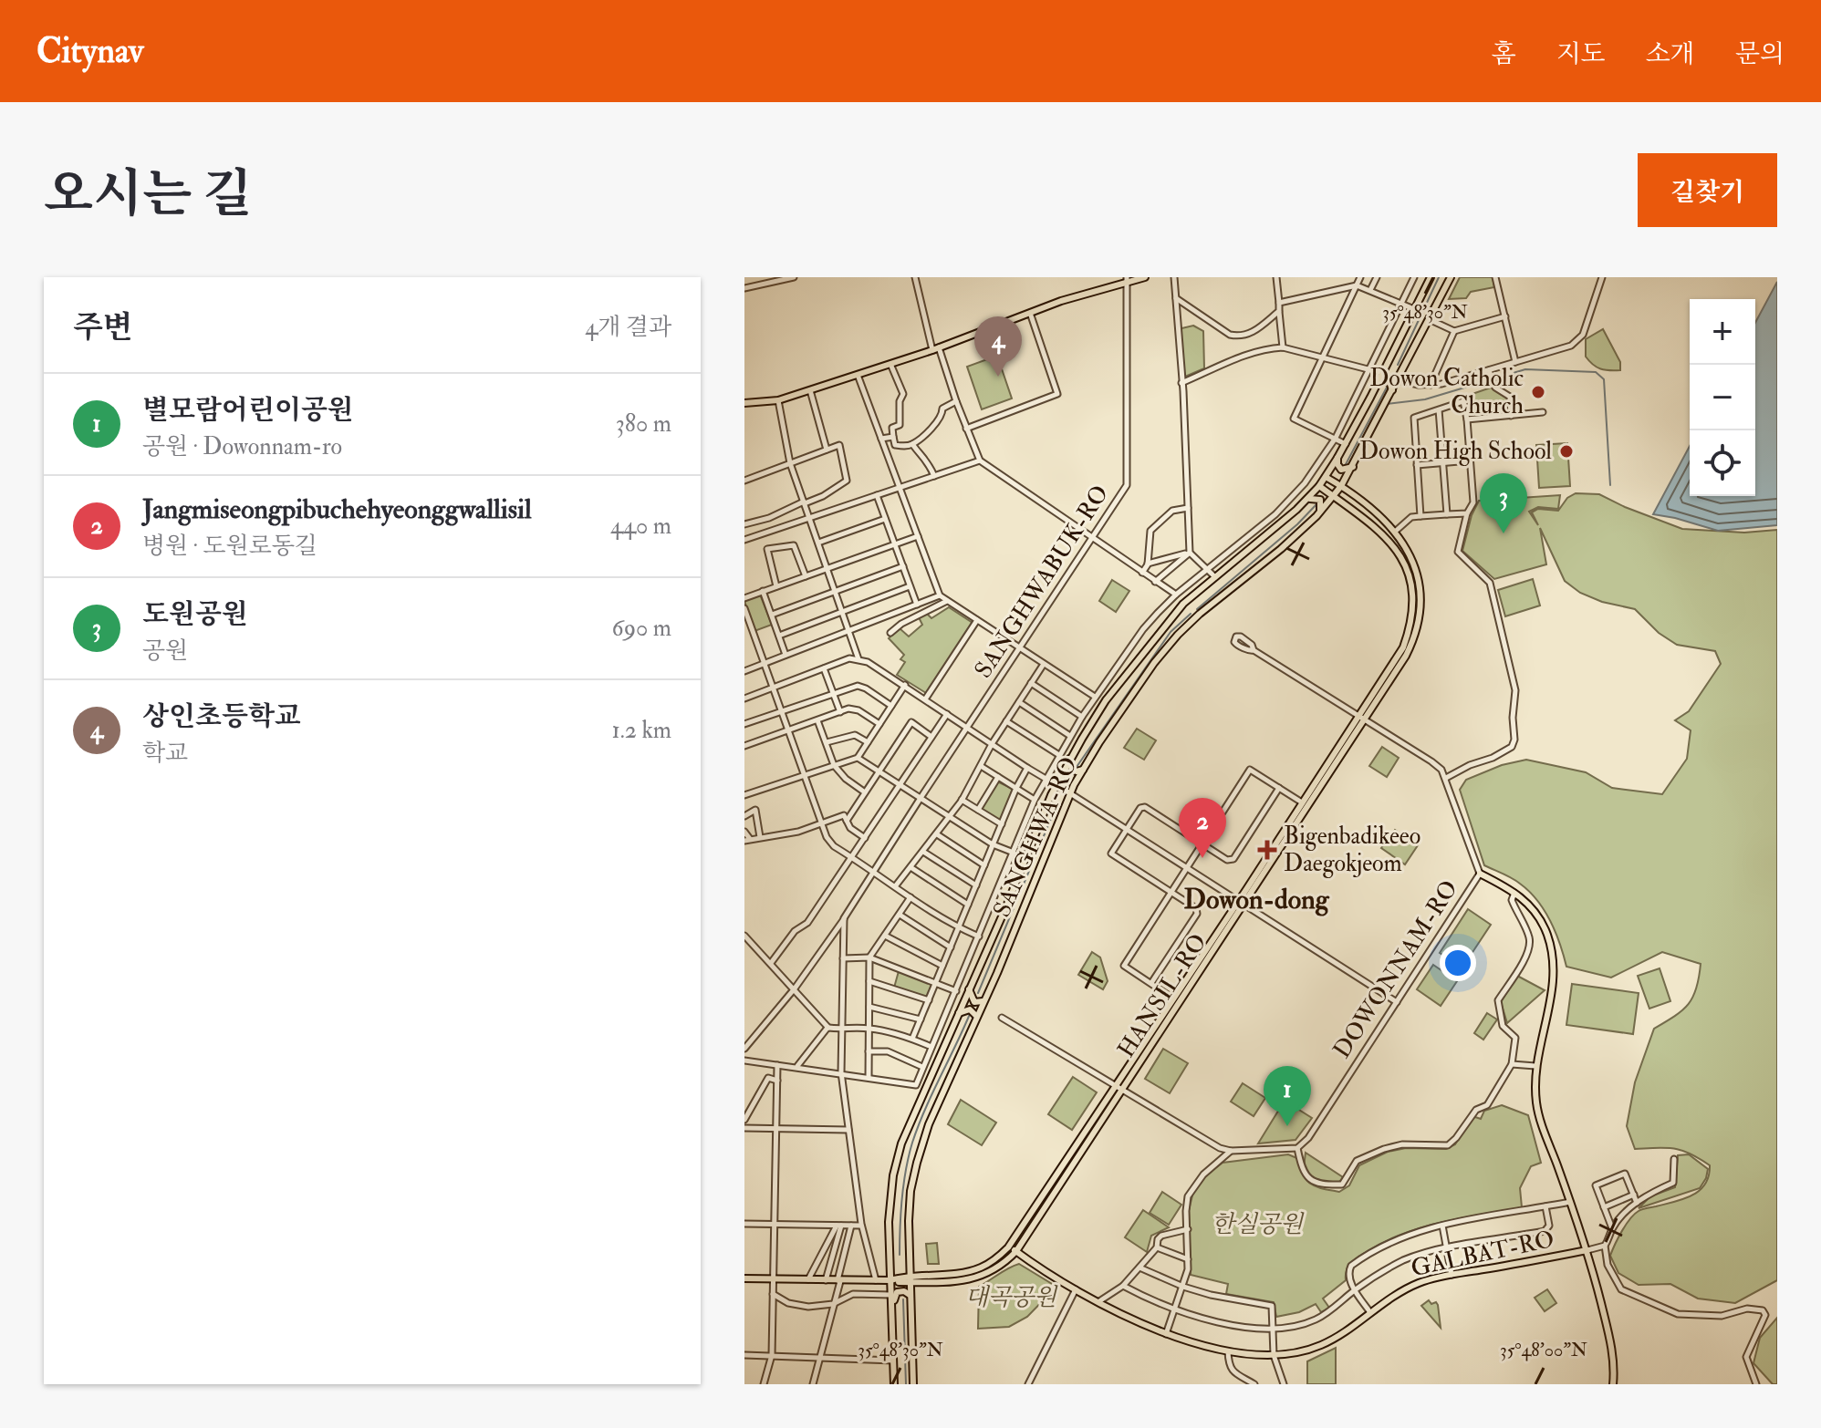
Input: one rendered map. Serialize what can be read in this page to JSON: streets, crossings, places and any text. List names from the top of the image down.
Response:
{
  "streets": {
    "main road": ["SANGHWA-RO", "HANSIL-RO", "GALBAT-RO"],
    "street": ["SANGHWABUK-RO", "DOWONNAM-RO"]
  },
  "crossings": [
    ["SANGHWA-RO", "HANSIL-RO"],
    ["HANSIL-RO", "GALBAT-RO"]
  ],
  "districts": ["Dowon-dong"],
  "parks": ["한실공원", "대곡공원"],
  "places": {
    "other": ["Dowon Catholic Church", "Dowon High School"],
    "health": ["Bigenbadikeeo Daegokjeom"]
  },
  "page": {
    "header": "Citynav",
    "nav": [
      "홈",
      "지도",
      "소개",
      "문의"
    ],
    "title": "오시는 길",
    "buttons": "길찾기",
    "heading": ["주변", "4개 결과"],
    "map_buttons": ["+", "−"],
    "pins": [
      "4",
      "3",
      "2",
      "1"
    ],
    "list": [
      {
        "mark": "1",
        "name": "별모람어린이공원",
        "note": "공원 · Dowonnam-ro",
        "value": "380 m"
      },
      {
        "mark": "2",
        "name": "Jangmiseongpibuchehyeonggwallisil",
        "note": "병원 · 도원로동길",
        "value": "440 m"
      },
      {
        "mark": "3",
        "name": "도원공원",
        "note": "공원",
        "value": "690 m"
      },
      {
        "mark": "4",
        "name": "상인초등학교",
        "note": "학교",
        "value": "1.2 km"
      }
    ]
  },
  "coordinates": ["35°48'30\"N", "35°48'00\"N"]
}
